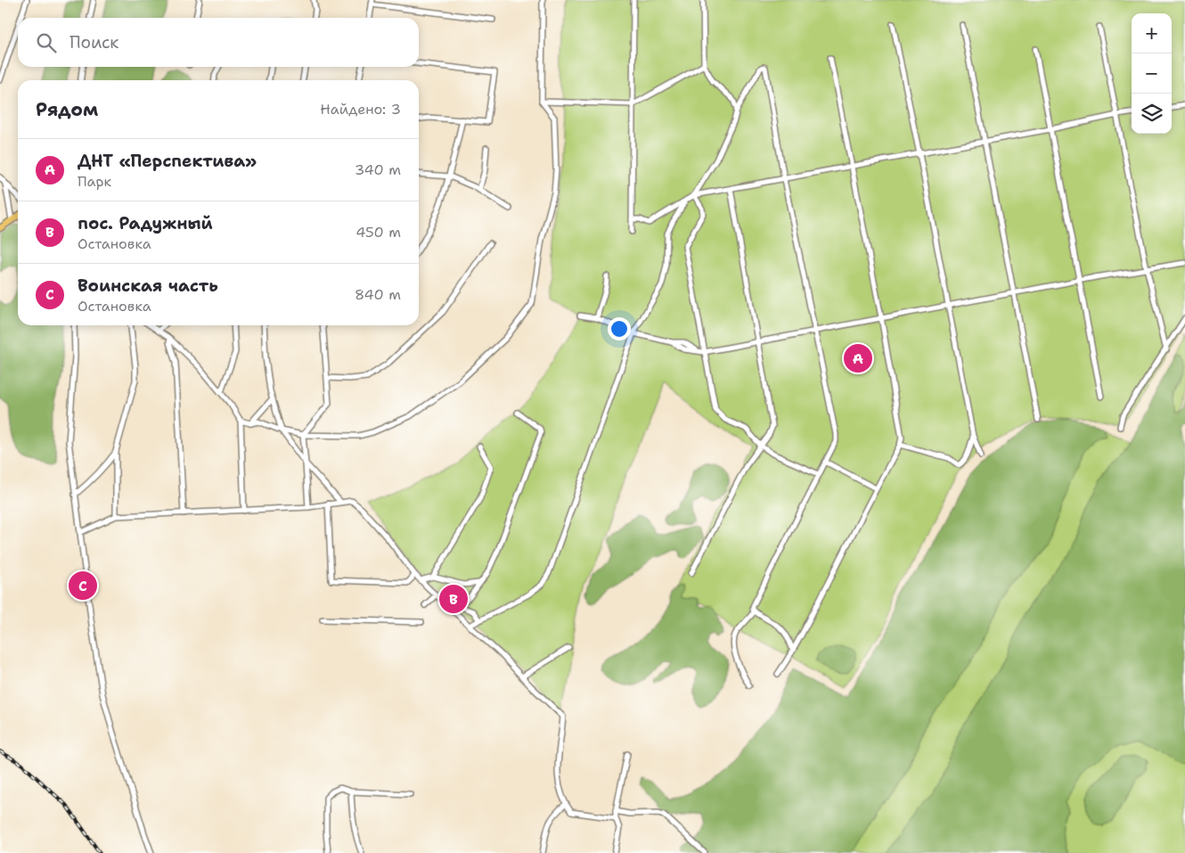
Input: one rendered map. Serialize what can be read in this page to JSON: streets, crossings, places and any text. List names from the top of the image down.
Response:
{
  "page": {
    "map_buttons": ["+", "−"],
    "search": "Поиск",
    "heading": ["Рядом", "Найдено: 3"],
    "list": [
      {
        "mark": "A",
        "name": "ДНТ «Перспектива»",
        "note": "Парк",
        "value": "340 m"
      },
      {
        "mark": "B",
        "name": "пос. Радужный",
        "note": "Остановка",
        "value": "450 m"
      },
      {
        "mark": "C",
        "name": "Воинская часть",
        "note": "Остановка",
        "value": "840 m"
      }
    ],
    "pins": ["A", "C", "B"]
  }
}
